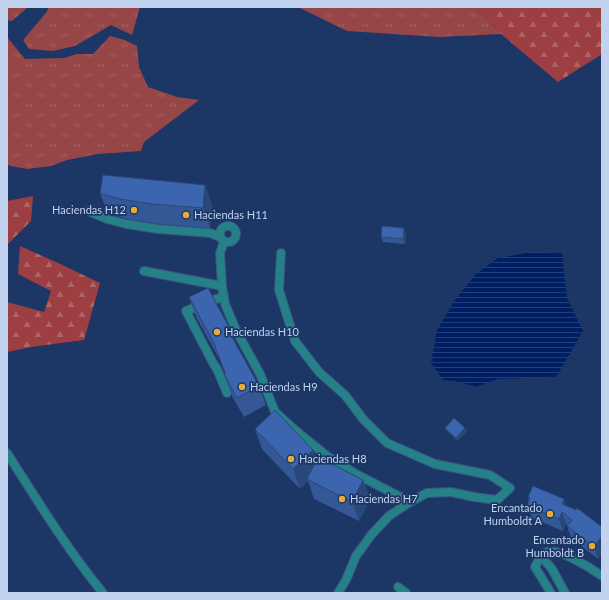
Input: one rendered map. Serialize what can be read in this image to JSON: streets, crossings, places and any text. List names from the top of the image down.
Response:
{
  "places": [
    "Haciendas H12",
    "Haciendas H11",
    "Haciendas H10",
    "Haciendas H9",
    "Haciendas H8",
    "Haciendas H7",
    "Encantado Humboldt A",
    "Encantado Humboldt B"
  ]
}
